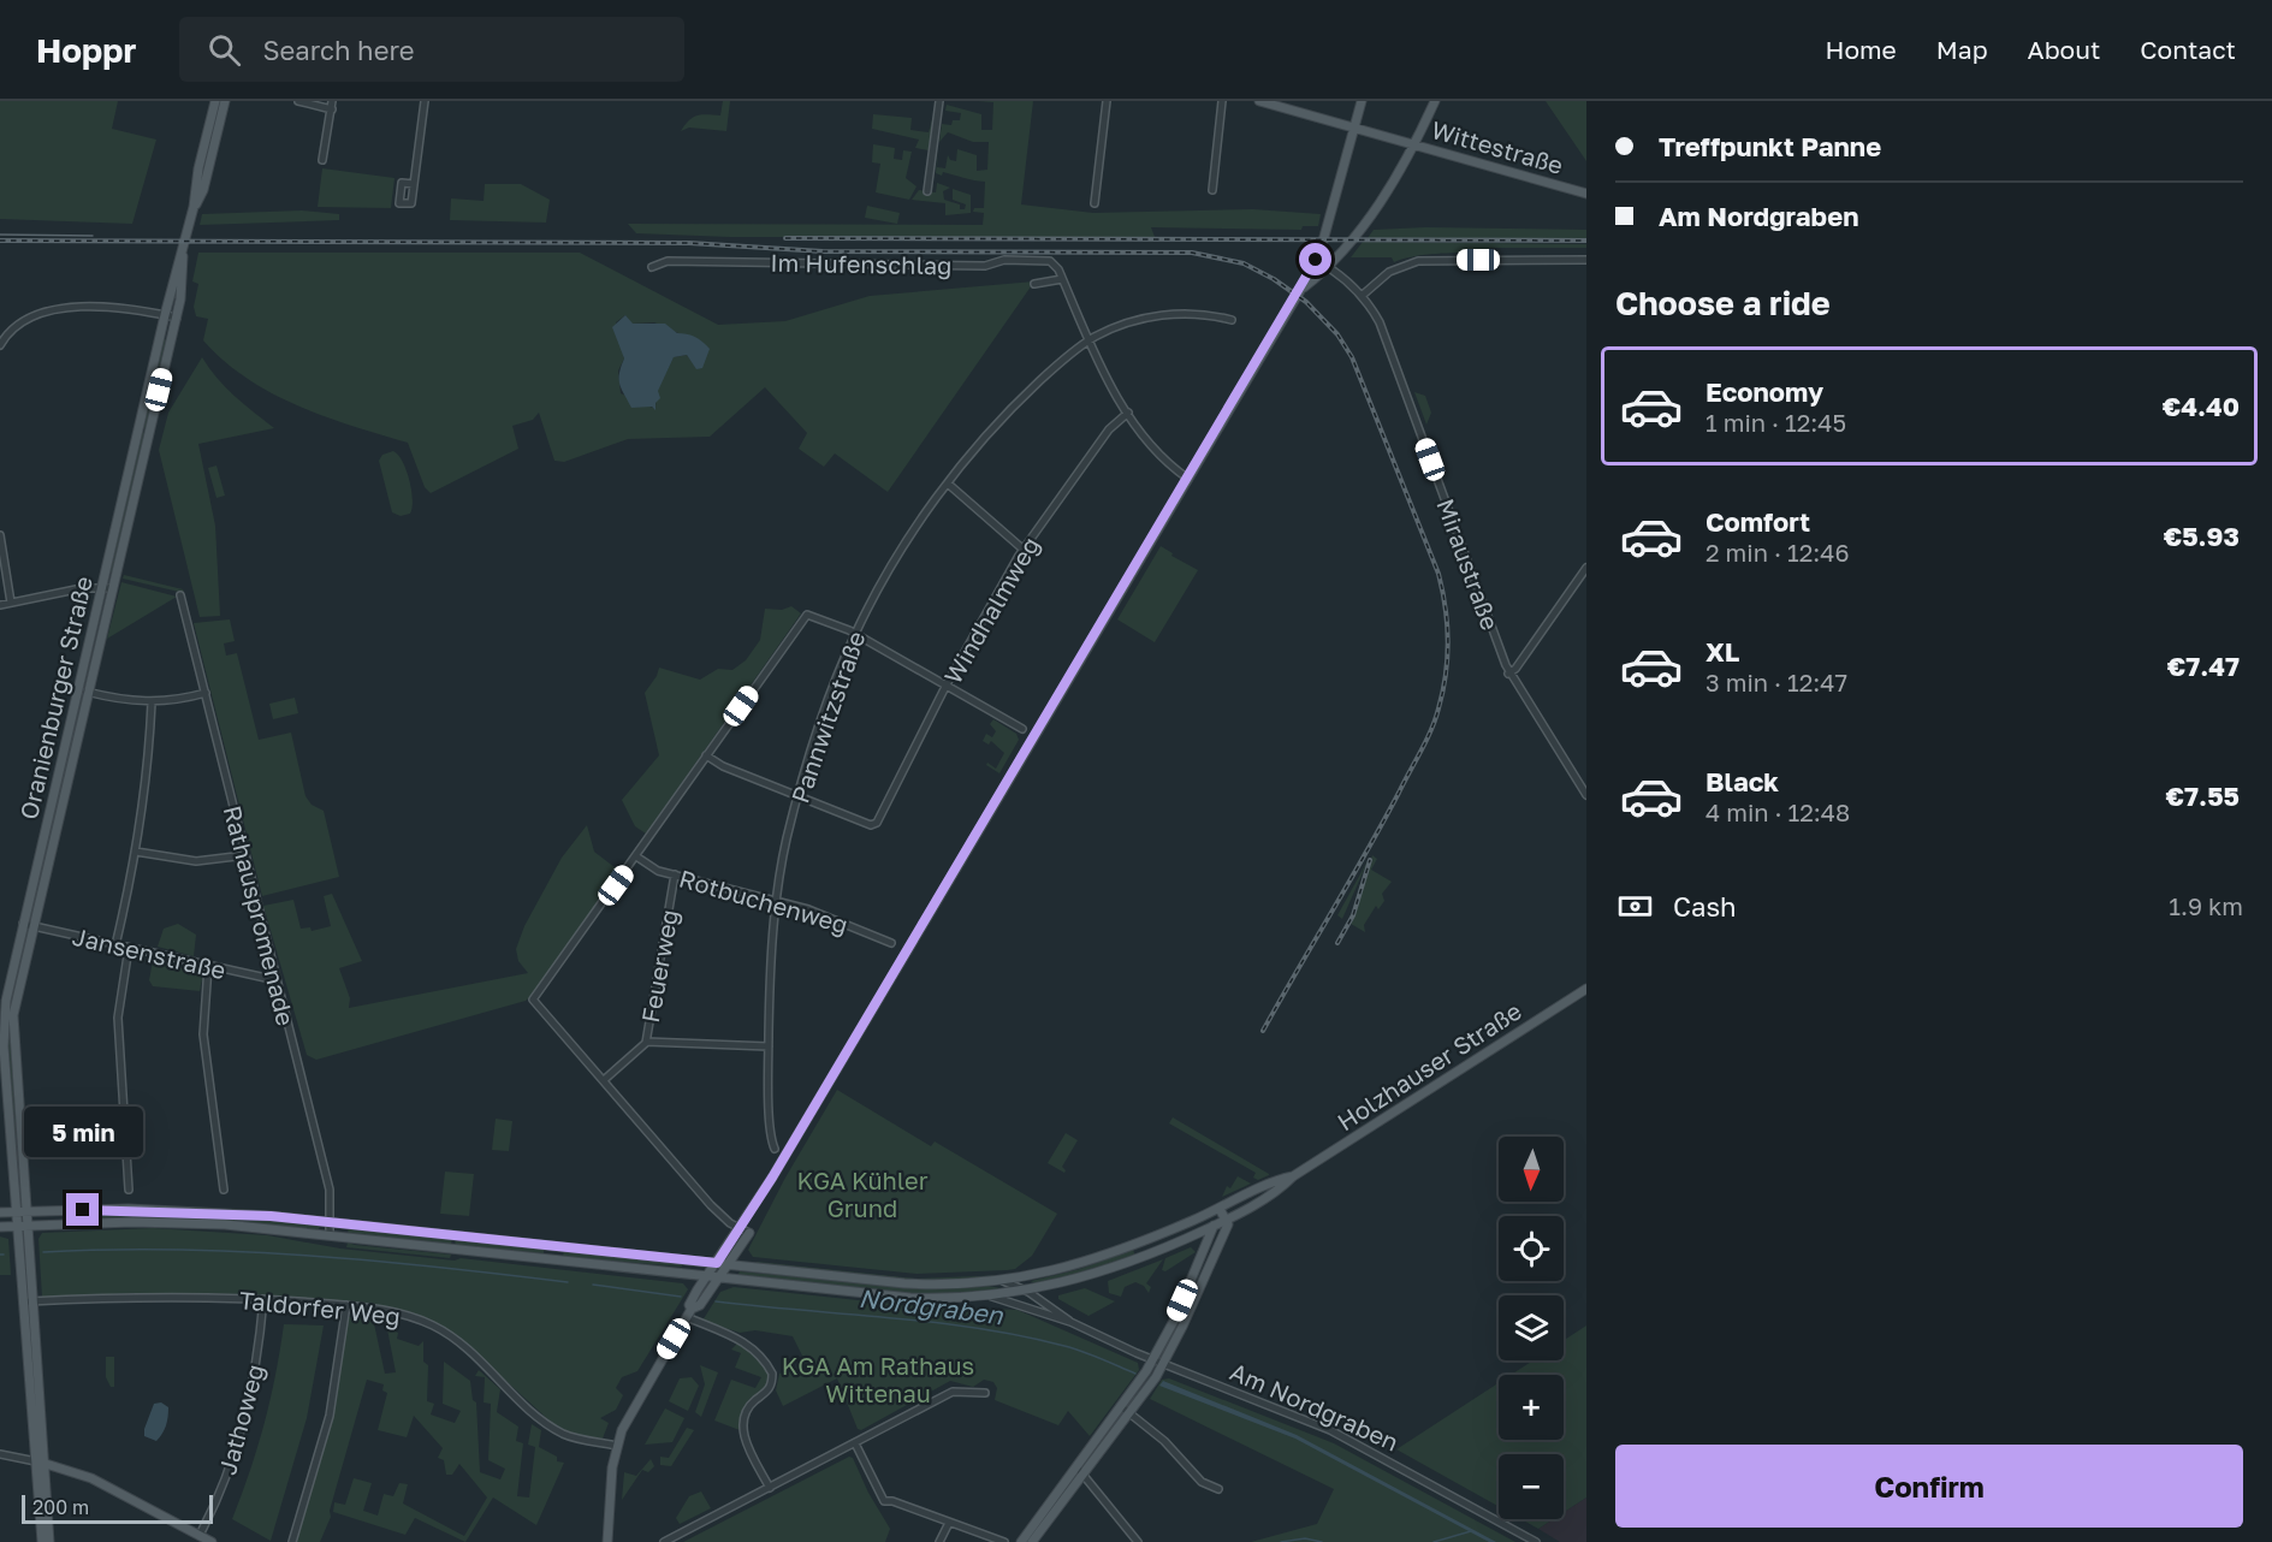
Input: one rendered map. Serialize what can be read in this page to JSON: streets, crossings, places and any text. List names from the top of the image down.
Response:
{
  "streets": {
    "main road": [
      "Wittestraße",
      "Oranienburger Straße",
      "Holzhauser Straße",
      "Am Nordgraben"
    ],
    "street": [
      "Im Hufenschlag",
      "Miraustraße",
      "Windhalmweg",
      "Pannwitzstraße",
      "Rotbuchenweg",
      "Rathauspromenade",
      "Jansenstraße",
      "Feuerweg",
      "Taldorfer Weg",
      "Jathoweg"
    ]
  },
  "crossings": [
    ["Windhalmweg", "Pannwitzstraße"],
    ["Oranienburger Straße", "Jansenstraße"],
    ["Oranienburger Straße", "Taldorfer Weg"],
    ["Oranienburger Straße", "Am Nordgraben"],
    ["Pannwitzstraße", "Rotbuchenweg"],
    ["Rotbuchenweg", "Feuerweg"],
    ["Rathauspromenade", "Jansenstraße"],
    ["Rathauspromenade", "Am Nordgraben"],
    ["Holzhauser Straße", "Am Nordgraben"],
    ["Taldorfer Weg", "Jathoweg"]
  ],
  "water": ["Nordgraben"],
  "parks": ["KGA Kühler Grund", "KGA Am Rathaus Wittenau"],
  "scale_bar": "200 m",
  "north": "bottom",
  "page": {
    "header": "Hoppr",
    "search": "Search here",
    "nav": [
      "Home",
      "Map",
      "About",
      "Contact"
    ],
    "banner": ["Treffpunkt Panne", "Am Nordgraben"],
    "heading": "Choose a ride",
    "list": [
      {
        "name": "Economy",
        "note": "1 min · 12:45",
        "value": "€4.40"
      },
      {
        "name": "Comfort",
        "note": "2 min · 12:46",
        "value": "€5.93"
      },
      {
        "name": "XL",
        "note": "3 min · 12:47",
        "value": "€7.47"
      },
      {
        "name": "Black",
        "note": "4 min · 12:48",
        "value": "€7.55"
      }
    ],
    "pay": ["Cash", "1.9 km"],
    "bubble": "5 min",
    "map_buttons": ["+", "−"],
    "buttons": "Confirm",
    "scale": "200 m"
  }
}
